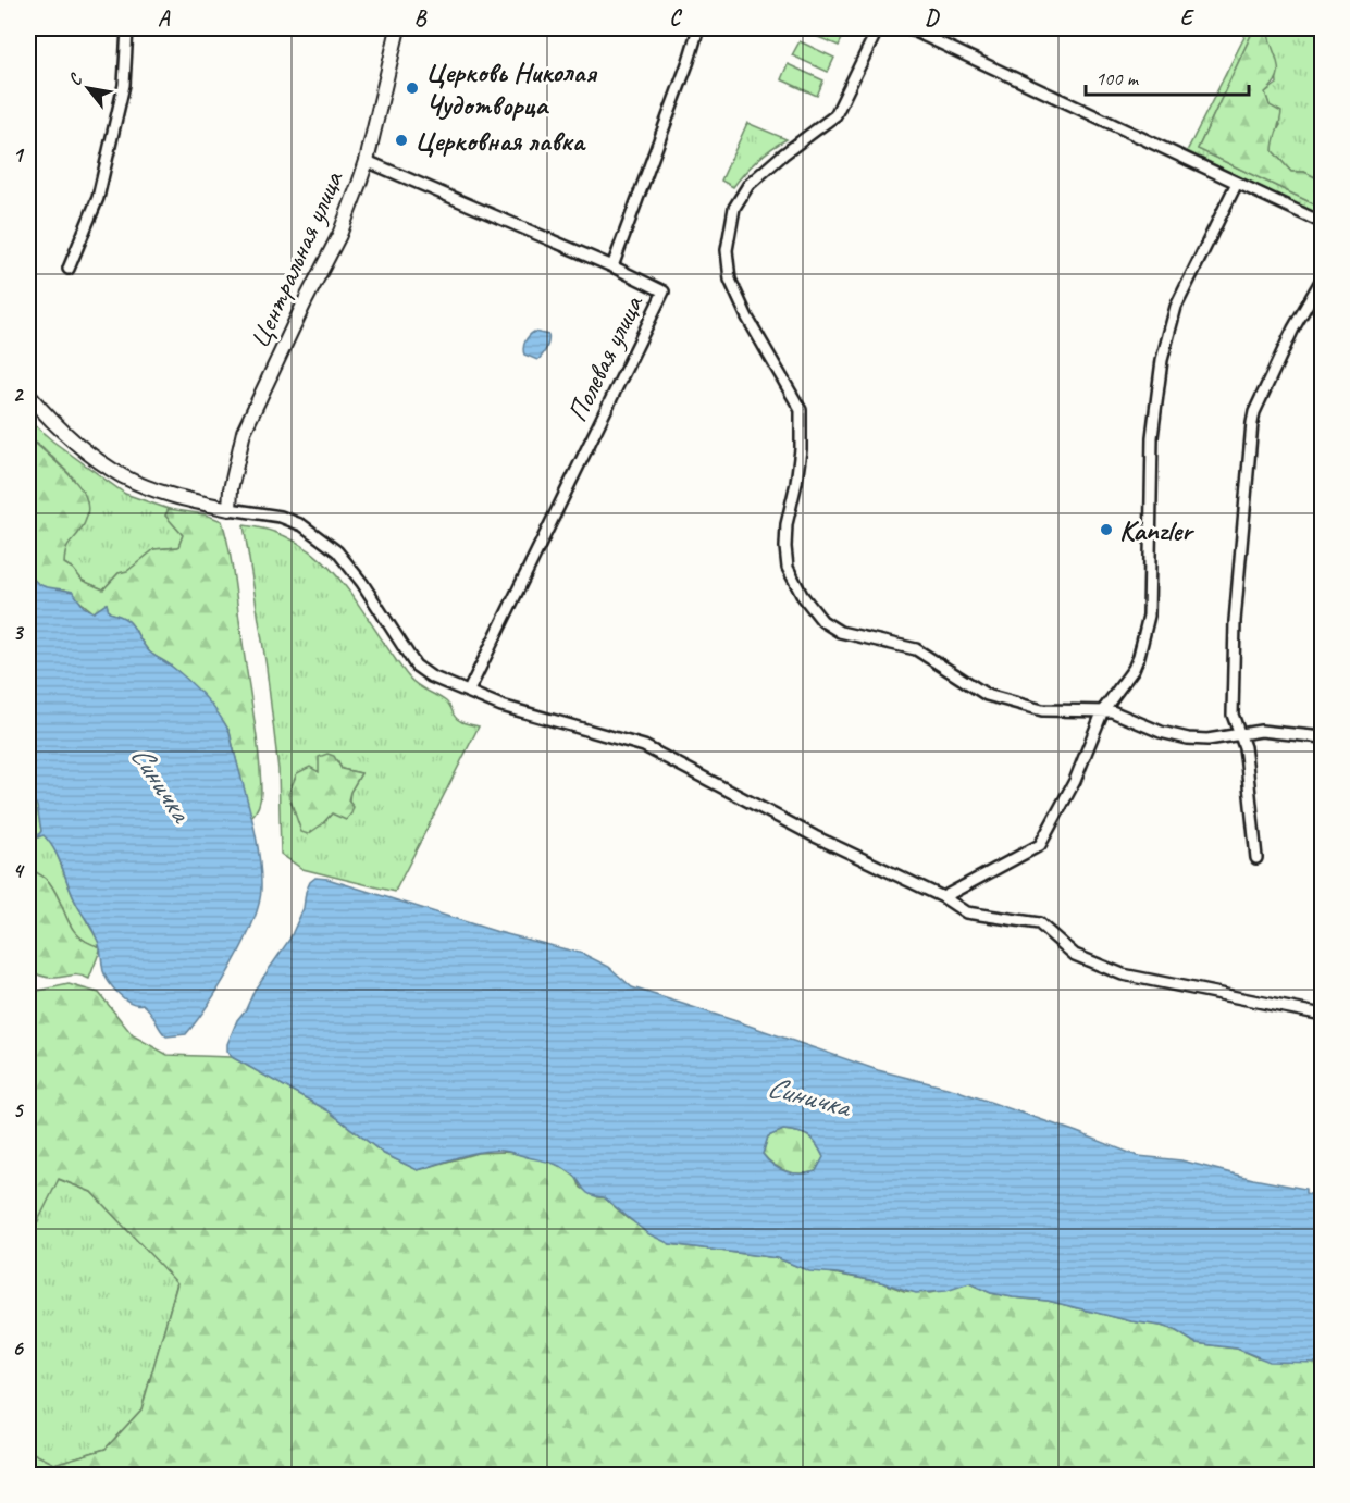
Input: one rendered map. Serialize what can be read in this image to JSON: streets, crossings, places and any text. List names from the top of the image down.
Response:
{
  "streets": {
    "street": ["Центральная улица", "Полевая улица"]
  },
  "water": ["Синичка"],
  "places": ["Церковь Николая Чудотворца", "Церковная лавка", "Kanzler"],
  "scale_bar": "100 m",
  "north": "top left",
  "grid": {
    "columns": [
      "A",
      "B",
      "C",
      "D",
      "E"
    ],
    "rows": [
      "1",
      "2",
      "3",
      "4",
      "5",
      "6"
    ]
  }
}
